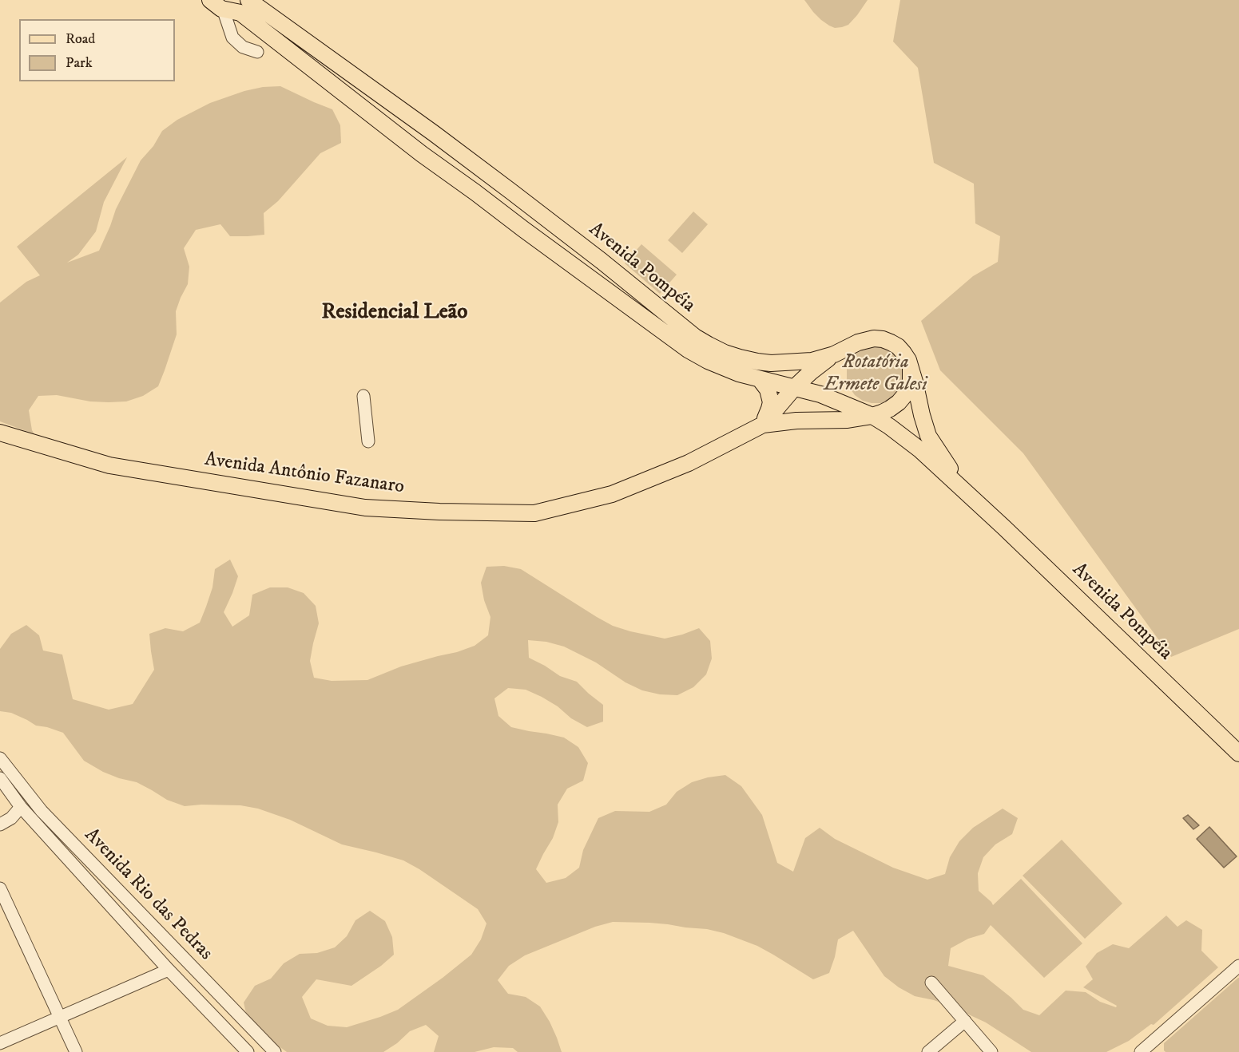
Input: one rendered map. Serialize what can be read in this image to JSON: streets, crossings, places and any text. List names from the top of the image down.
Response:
{
  "streets": {
    "main road": ["Avenida Pompéia", "Avenida Antônio Fazanaro"],
    "street": ["Avenida Rio das Pedras"]
  },
  "crossings": [
    ["Avenida Pompéia", "Avenida Antônio Fazanaro"]
  ],
  "districts": ["Residencial Leão"],
  "parks": ["Rotatória Ermete Galesi"],
  "legend": ["Road", "Park"]
}
